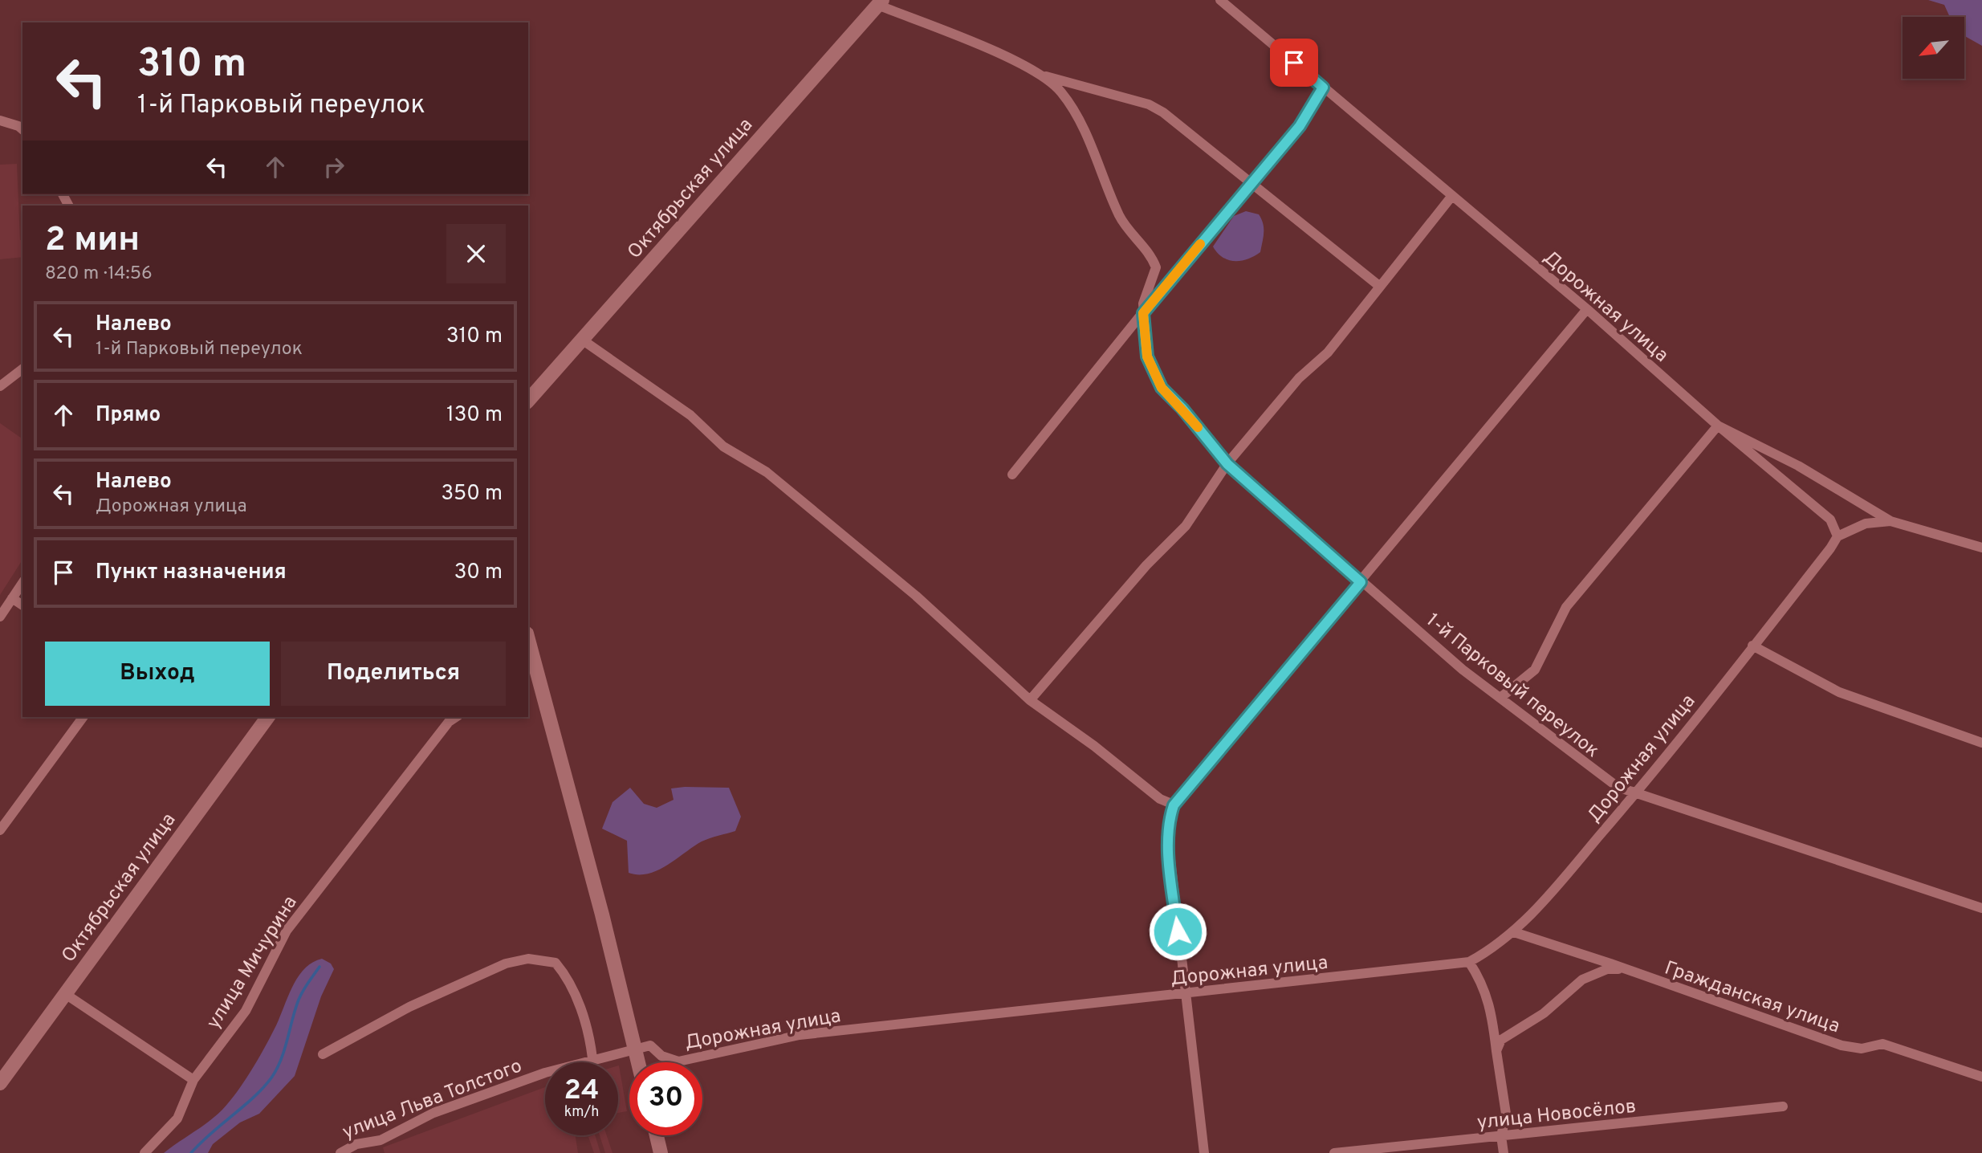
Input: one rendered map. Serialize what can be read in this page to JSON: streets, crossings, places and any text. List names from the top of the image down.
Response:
{
  "streets": {
    "street": [
      "Октябрьская улица",
      "Дорожная улица",
      "1-й Парковый переулок",
      "улица Мичурина",
      "Гражданская улица",
      "улица Льва Толстого",
      "улица Новосёлов"
    ]
  },
  "crossings": [
    ["Дорожная улица", "1-й Парковый переулок"],
    ["Дорожная улица", "Гражданская улица"],
    ["Дорожная улица", "улица Льва Толстого"]
  ],
  "north": "bottom left",
  "page": {
    "turn": ["310 m", "1-й Парковый переулок"],
    "heading": ["2 мин", "820 m · 14:56"],
    "list": [
      {
        "name": "Налево",
        "note": "1-й Парковый переулок",
        "value": "310 m"
      },
      {
        "name": "Прямо",
        "value": "130 m"
      },
      {
        "name": "Налево",
        "note": "Дорожная улица",
        "value": "350 m"
      },
      {
        "name": "Пункт назначения",
        "value": "30 m"
      }
    ],
    "buttons": ["Выход", "Поделиться"],
    "speed": "24 km/h",
    "limit": "30"
  }
}
